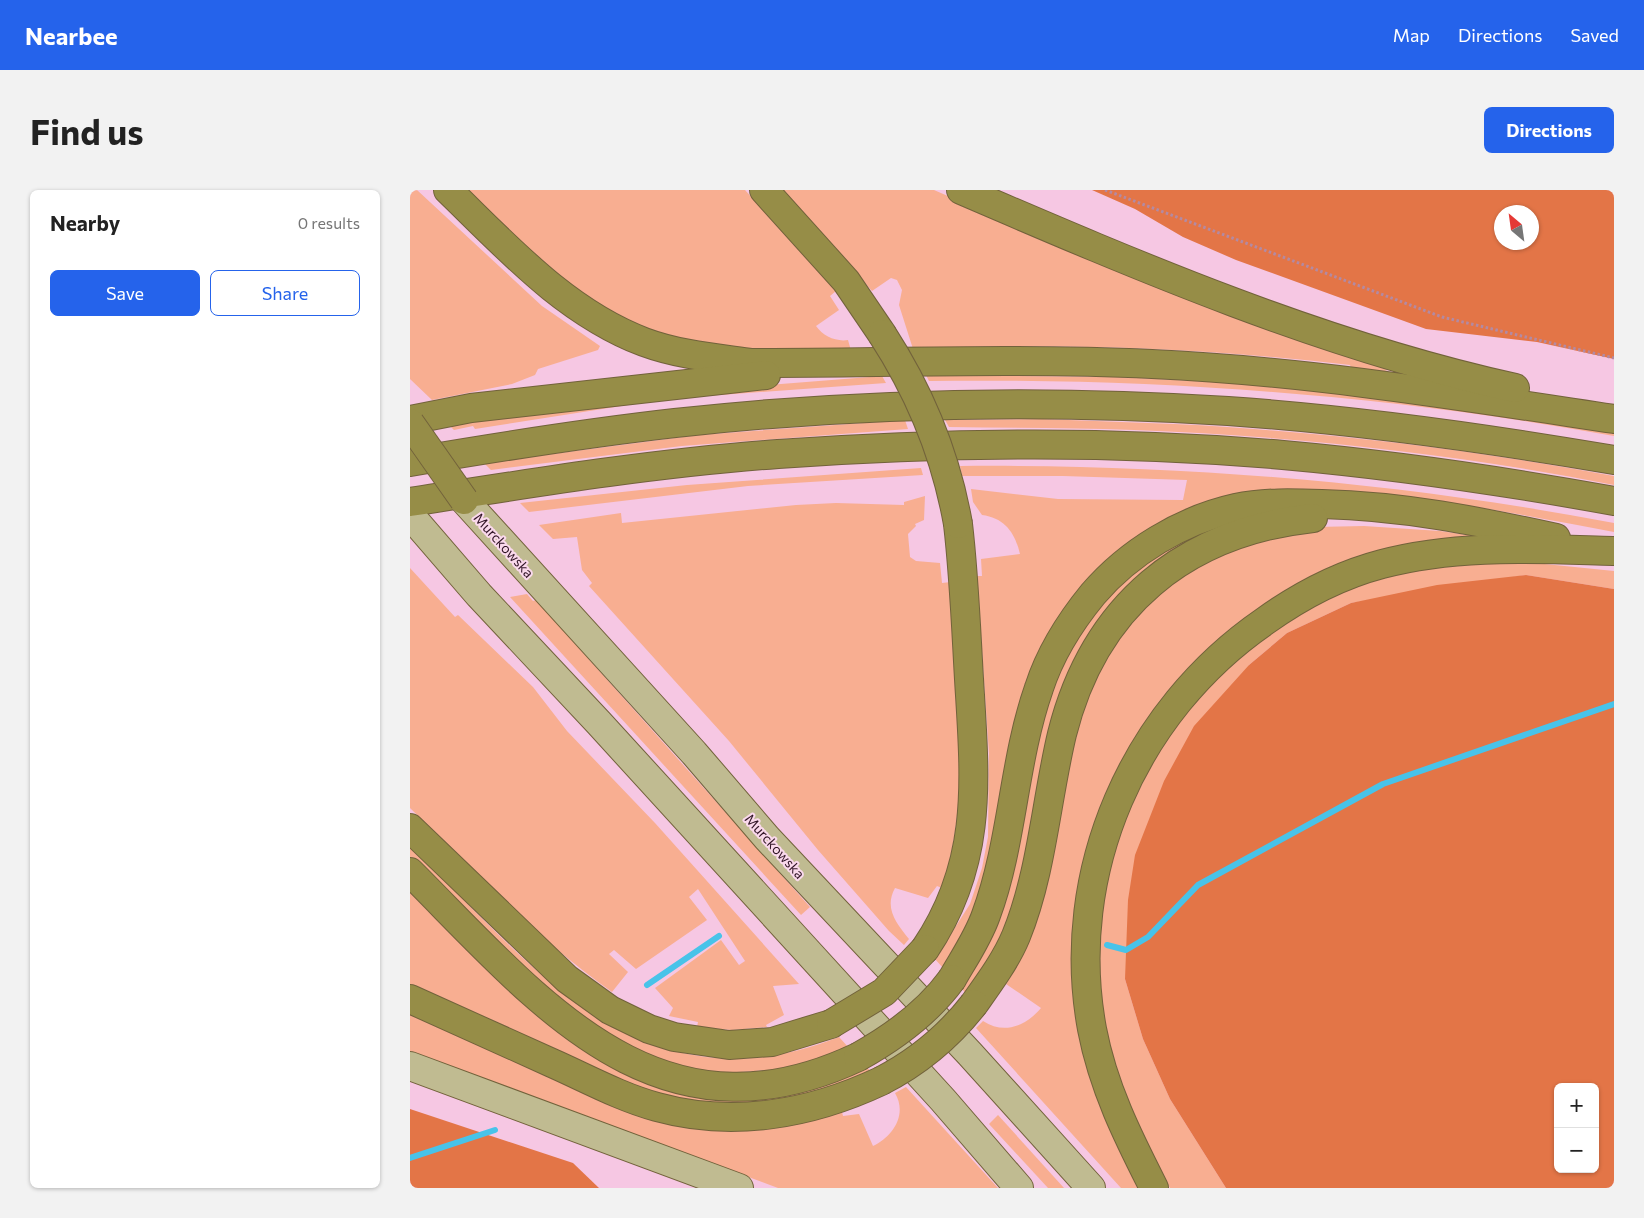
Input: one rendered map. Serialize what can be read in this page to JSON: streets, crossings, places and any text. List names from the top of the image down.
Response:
{
  "streets": {
    "main road": ["Murckowska"]
  },
  "north": "top left",
  "page": {
    "header": "Nearbee",
    "nav": ["Map", "Directions", "Saved"],
    "buttons": [
      "Directions",
      ["Save", "Share"]
    ],
    "title": "Find us",
    "heading": ["Nearby", "0 results"],
    "map_buttons": ["+", "−"]
  }
}
